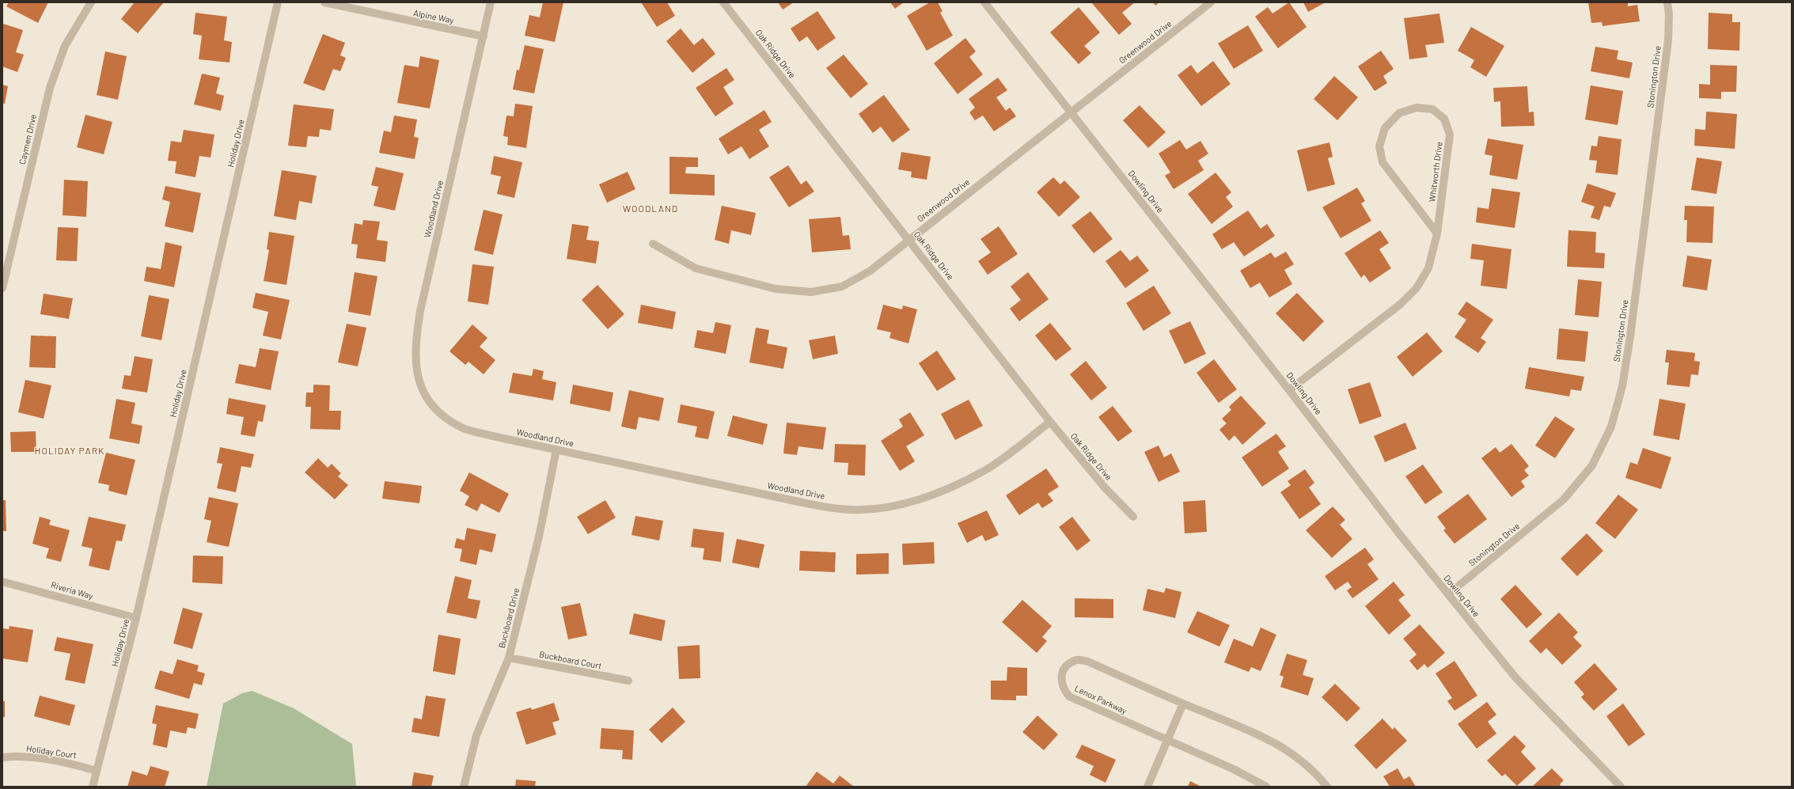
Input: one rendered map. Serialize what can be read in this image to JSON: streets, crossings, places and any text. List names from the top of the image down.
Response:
{
  "streets": {
    "street": [
      "Alpine Way",
      "Greenwood Drive",
      "Oak Ridge Drive",
      "Stonington Drive",
      "Caymen Drive",
      "Holiday Drive",
      "Whitworth Drive",
      "Dowling Drive",
      "Woodland Drive",
      "Riveria Way",
      "Buckboard Drive",
      "Buckboard Court",
      "Lenox Parkway",
      "Holiday Court"
    ]
  },
  "crossings": [
    ["Alpine Way", "Woodland Drive"],
    ["Greenwood Drive", "Oak Ridge Drive"],
    ["Greenwood Drive", "Dowling Drive"],
    ["Oak Ridge Drive", "Woodland Drive"],
    ["Stonington Drive", "Dowling Drive"],
    ["Holiday Drive", "Riveria Way"],
    ["Holiday Drive", "Holiday Court"],
    ["Whitworth Drive", "Dowling Drive"],
    ["Woodland Drive", "Buckboard Drive"],
    ["Buckboard Drive", "Buckboard Court"]
  ],
  "districts": ["WOODLAND", "HOLIDAY PARK"]
}
